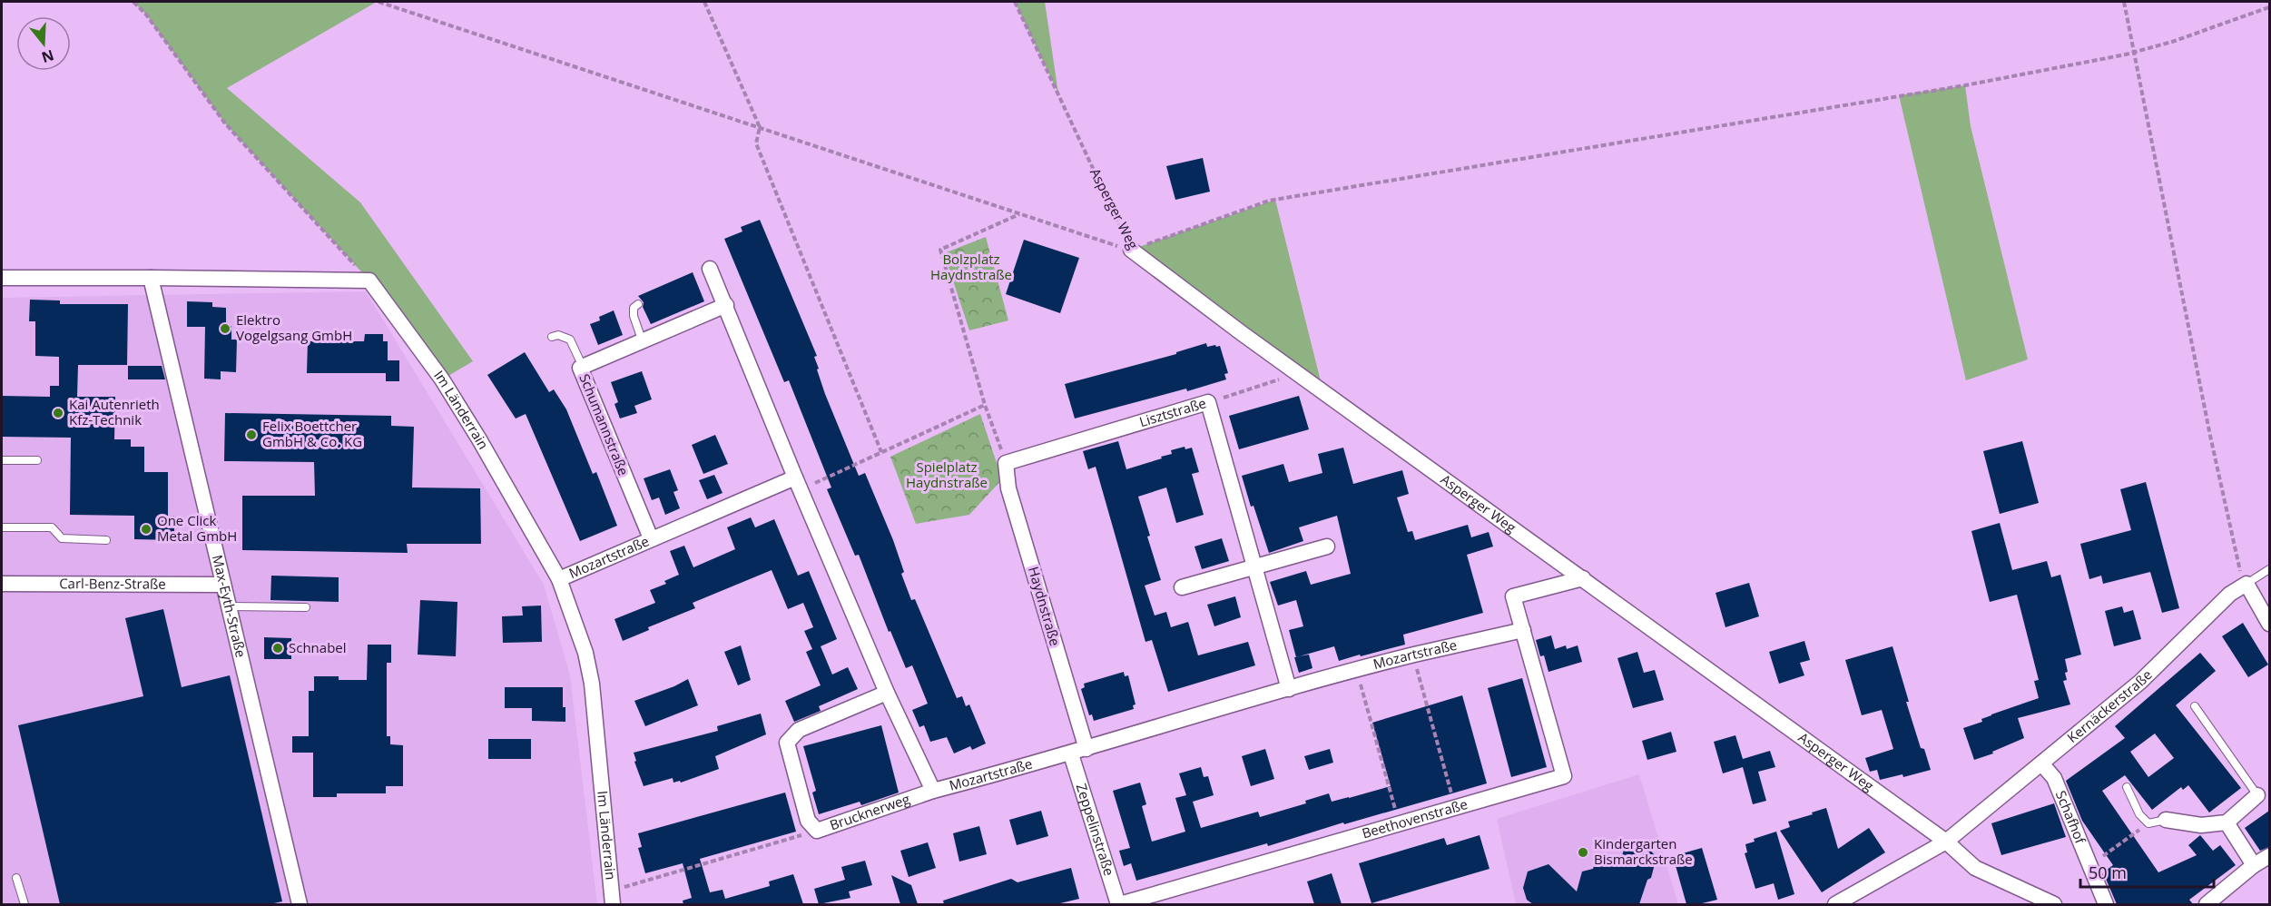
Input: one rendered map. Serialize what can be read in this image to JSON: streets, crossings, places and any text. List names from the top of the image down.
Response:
{
  "streets": {
    "street": [
      "Asperger Weg",
      "Im Länderrain",
      "Lisztstraße",
      "Schumannstraße",
      "Mozartstraße",
      "Carl-Benz-Straße",
      "Haydnstraße",
      "Max-Eyth-Straße",
      "Kernäckerstraße",
      "Brucknerweg",
      "Schafhof",
      "Beethovenstraße",
      "Zeppelinstraße"
    ]
  },
  "crossings": [
    ["Asperger Weg", "Kernäckerstraße"],
    ["Im Länderrain", "Mozartstraße"],
    ["Lisztstraße", "Mozartstraße"],
    ["Lisztstraße", "Haydnstraße"],
    ["Schumannstraße", "Mozartstraße"],
    ["Mozartstraße", "Haydnstraße"],
    ["Mozartstraße", "Brucknerweg"],
    ["Mozartstraße", "Beethovenstraße"],
    ["Mozartstraße", "Zeppelinstraße"],
    ["Carl-Benz-Straße", "Max-Eyth-Straße"],
    ["Kernäckerstraße", "Schafhof"],
    ["Beethovenstraße", "Zeppelinstraße"]
  ],
  "parks": ["Bolzplatz Haydnstraße", "Spielplatz Haydnstraße"],
  "places": [
    "Elektro Vogelgsang GmbH",
    "Kai Autenrieth Kfz-Technik",
    "Felix Boettcher GmbH & Co. KG",
    "One Click Metal GmbH",
    "Schnabel",
    "Kindergarten Bismarckstraße"
  ],
  "scale_bar": "50 m",
  "north": "bottom"
}
